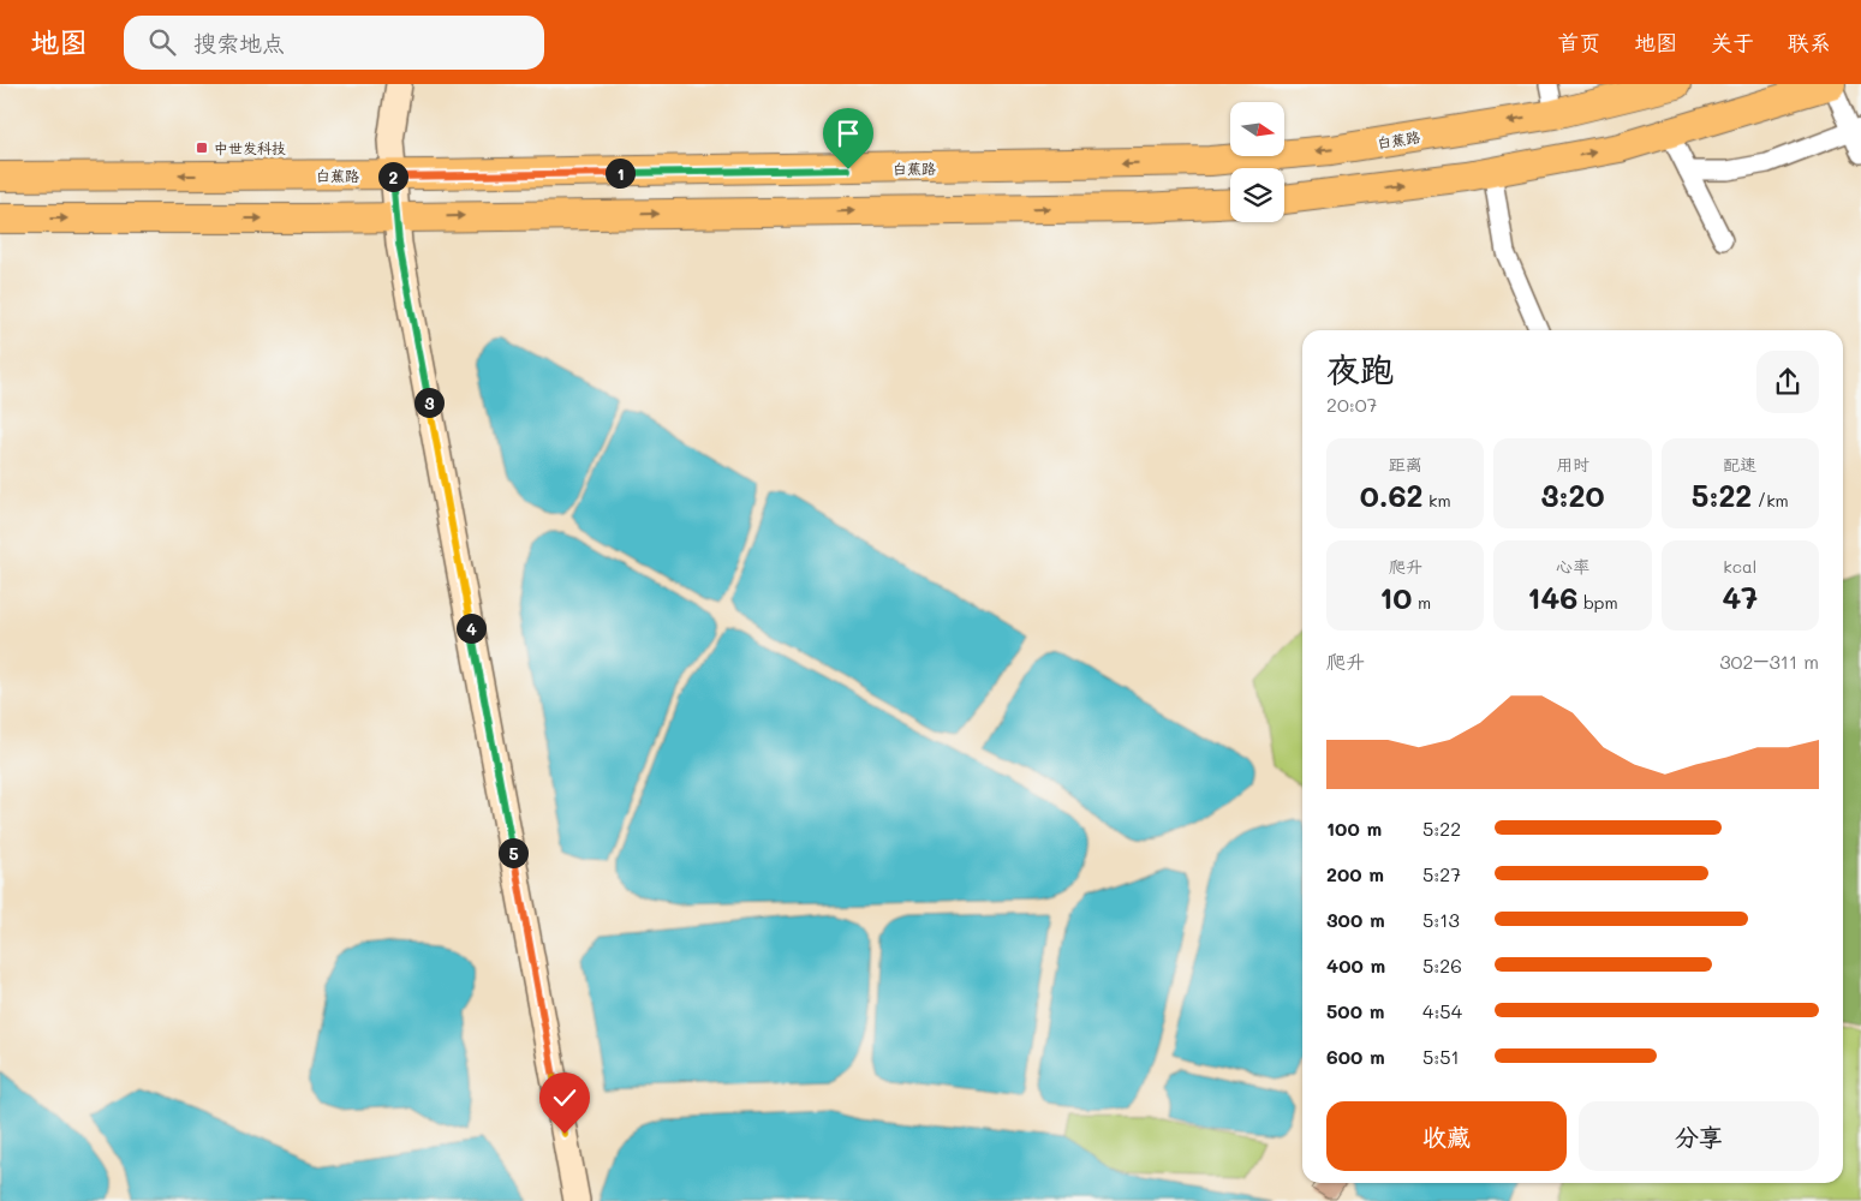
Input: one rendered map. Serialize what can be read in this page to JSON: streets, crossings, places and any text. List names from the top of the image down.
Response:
{
  "streets": {
    "main road": ["白蕉路"]
  },
  "places": {
    "transit": ["中世发科技"]
  },
  "north": "right",
  "page": {
    "header": "地图",
    "search": "搜索地点",
    "nav": [
      "首页",
      "地图",
      "关于",
      "联系"
    ],
    "pins": [
      "1",
      "2",
      "3",
      "4",
      "5"
    ],
    "heading": ["夜跑", "20:07"],
    "stats": [
      ["距离", "0.62 km"],
      ["用时", "3:20"],
      ["配速", "5:22 /km"],
      ["爬升", "10 m"],
      ["心率", "146 bpm"],
      ["kcal", "47"]
    ],
    "chart": ["爬升", "302–311 m"],
    "list": [
      {
        "name": "100 m",
        "note": "5:22"
      },
      {
        "name": "200 m",
        "note": "5:27"
      },
      {
        "name": "300 m",
        "note": "5:13"
      },
      {
        "name": "400 m",
        "note": "5:26"
      },
      {
        "name": "500 m",
        "note": "4:54"
      },
      {
        "name": "600 m",
        "note": "5:51"
      }
    ],
    "buttons": ["收藏", "分享"]
  }
}
